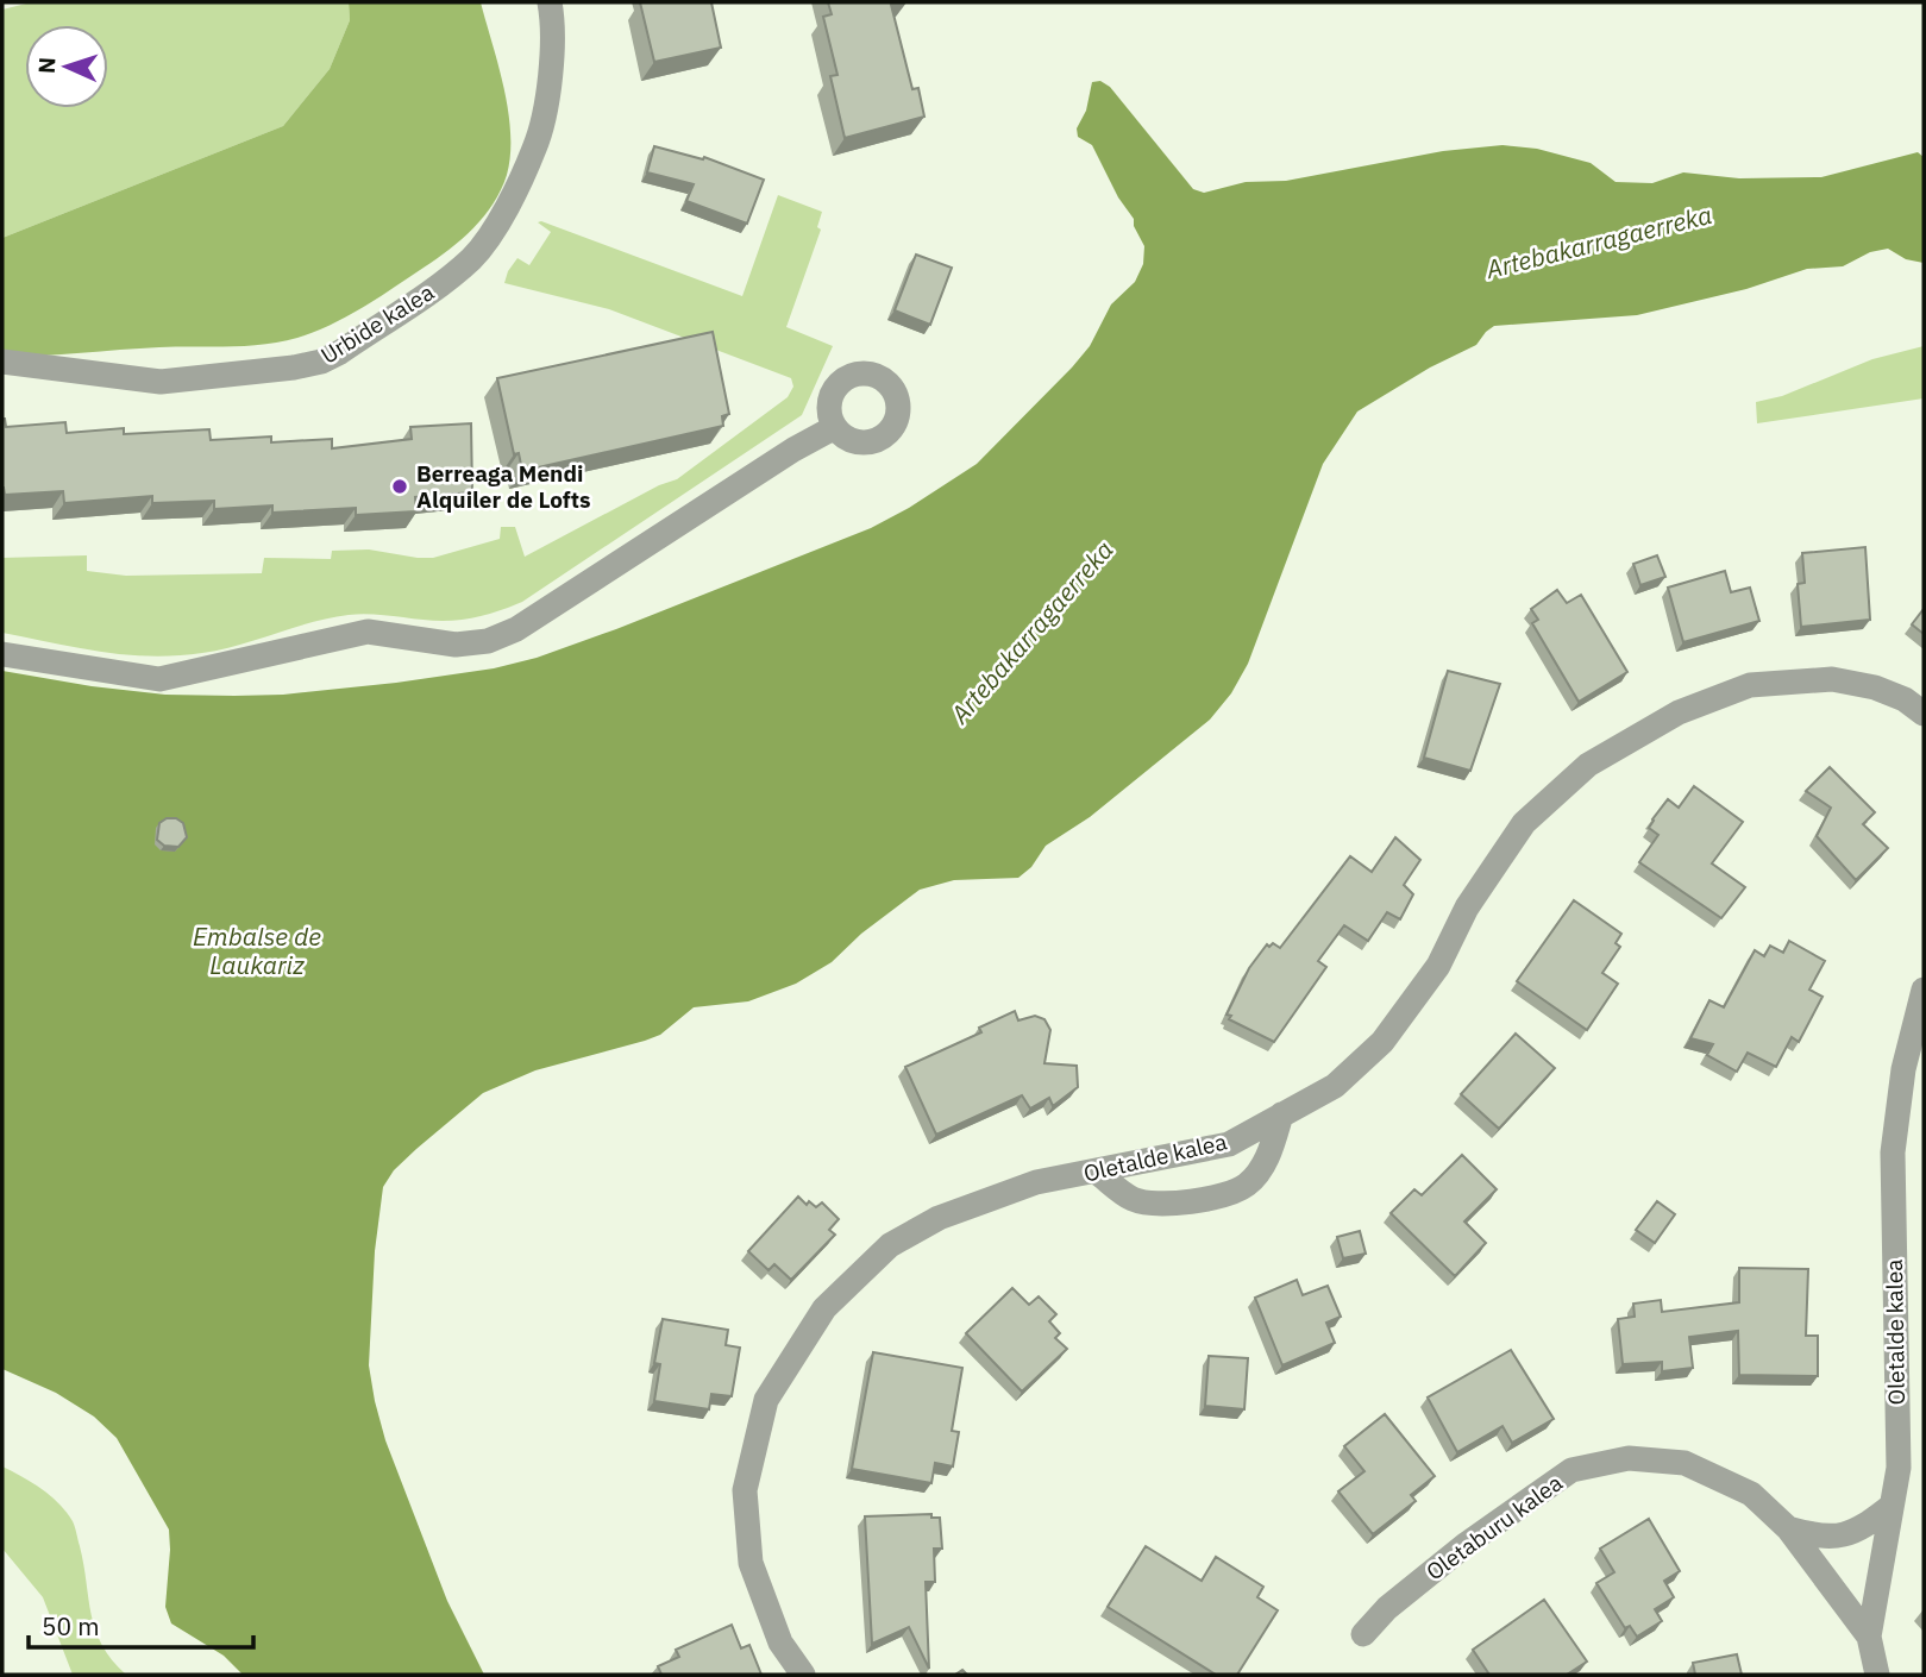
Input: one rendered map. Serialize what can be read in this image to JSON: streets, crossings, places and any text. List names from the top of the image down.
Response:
{
  "streets": {
    "street": ["Urbide kalea", "Oletalde kalea", "Oletaburu kalea"]
  },
  "crossings": [
    ["Oletalde kalea", "Oletaburu kalea"]
  ],
  "water": ["Artebakarragaerreka", "Embalse de Laukariz"],
  "places": ["Berreaga Mendi Alquiler de Lofts"],
  "scale_bar": "50 m",
  "north": "left"
}
